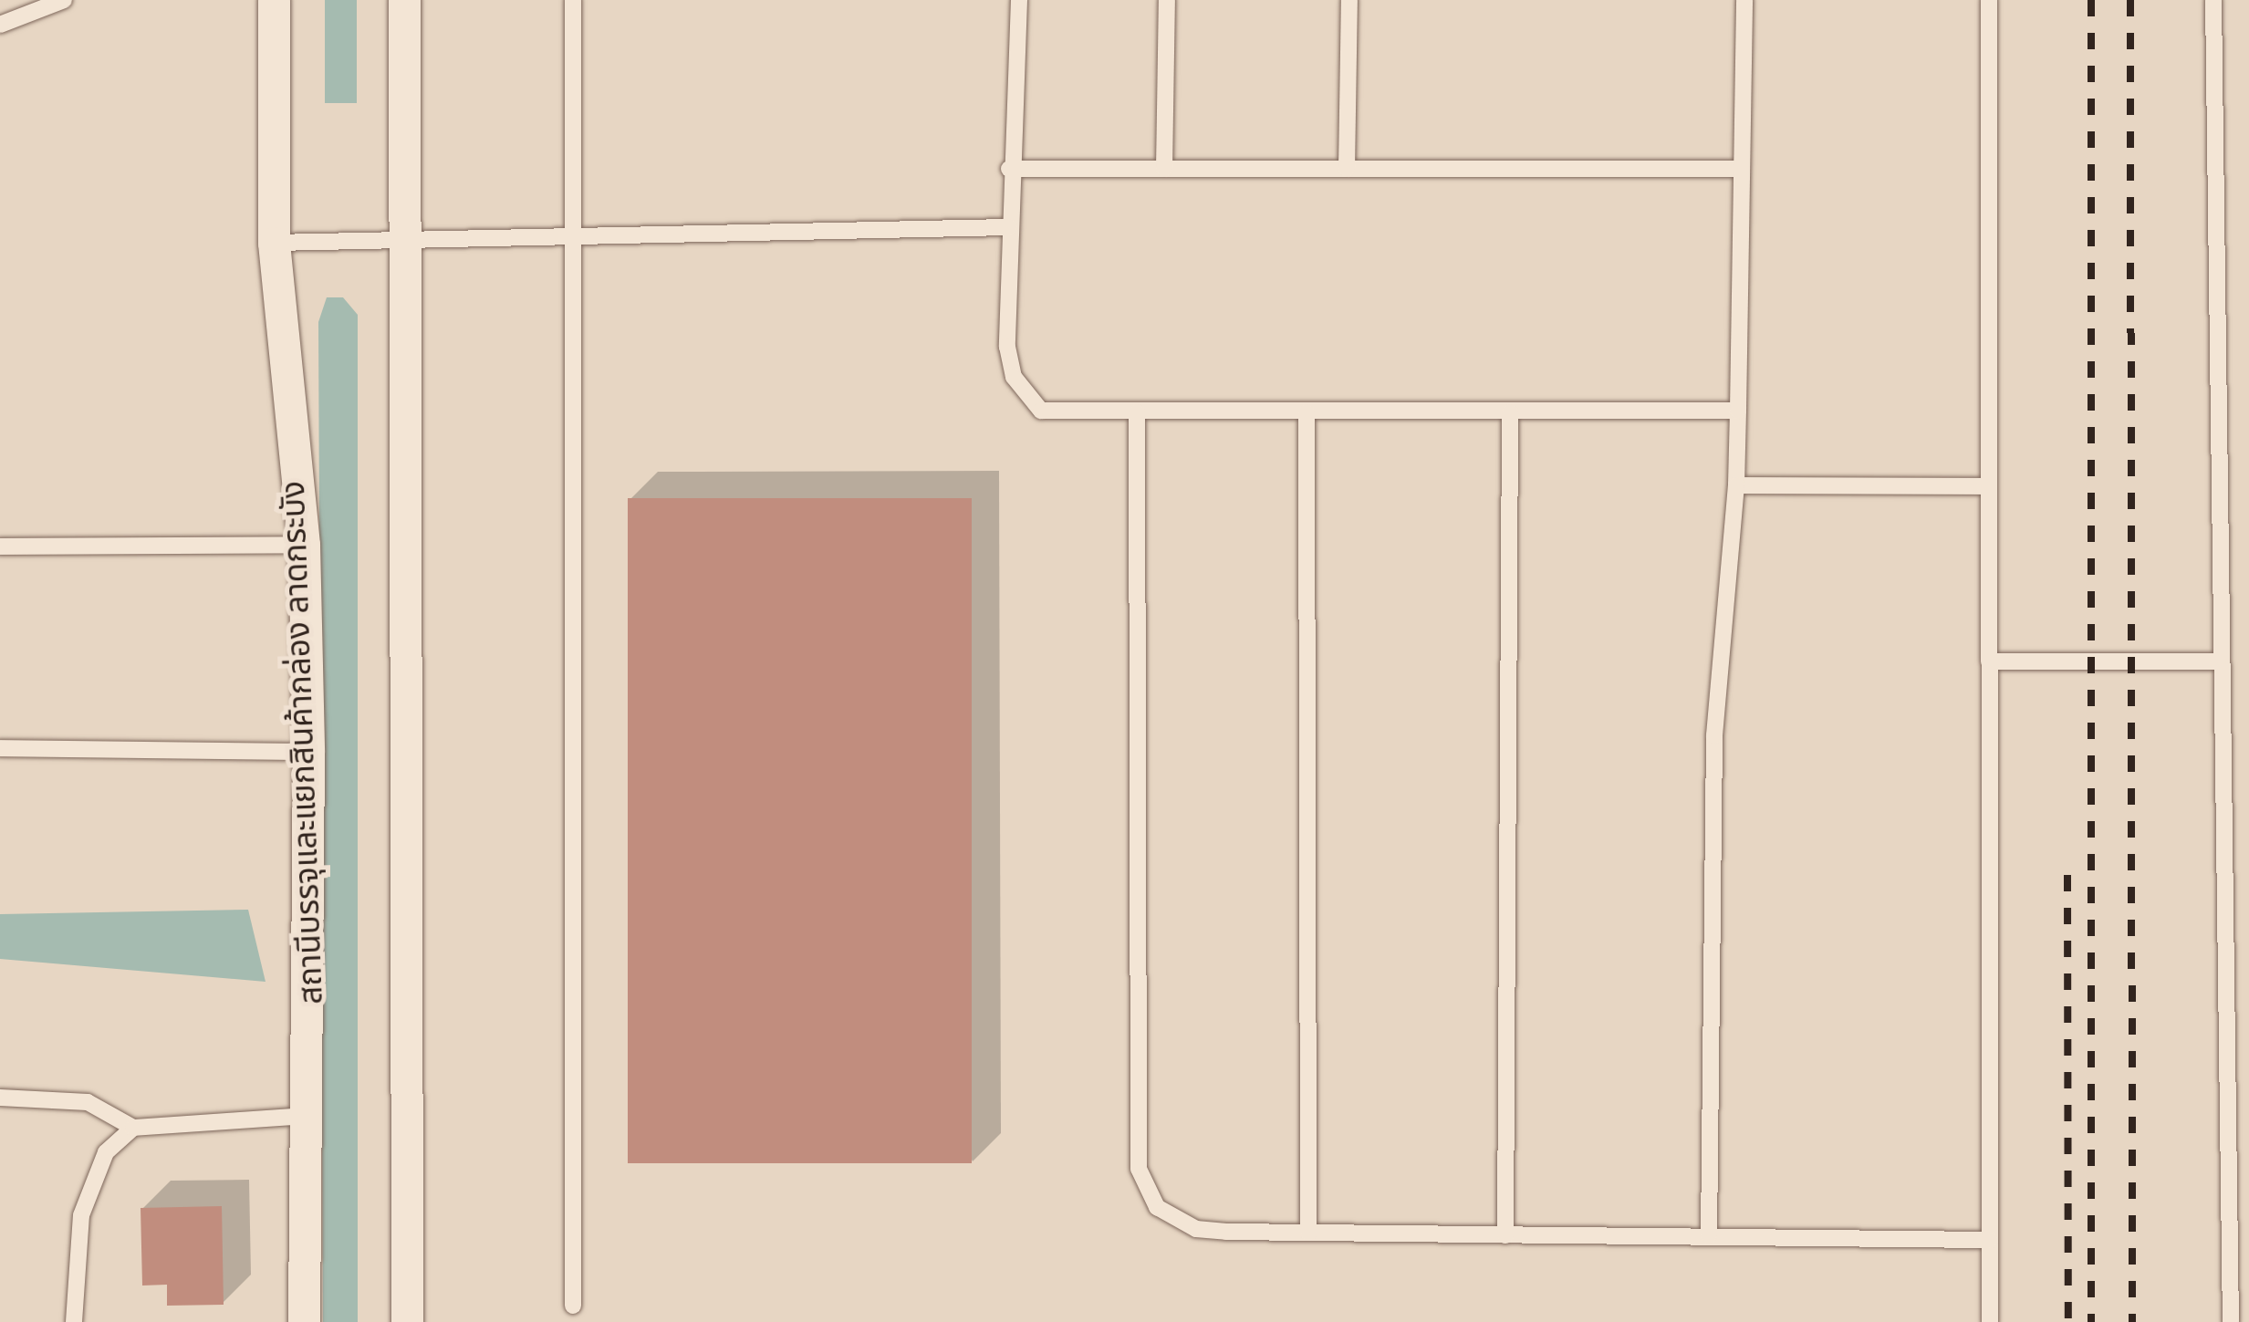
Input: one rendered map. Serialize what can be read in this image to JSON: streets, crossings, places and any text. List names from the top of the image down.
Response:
{
  "streets": {
    "street": ["สถานีบรรจุและแยกสินค้ากล่อง ลาดกระบัง"]
  }
}
